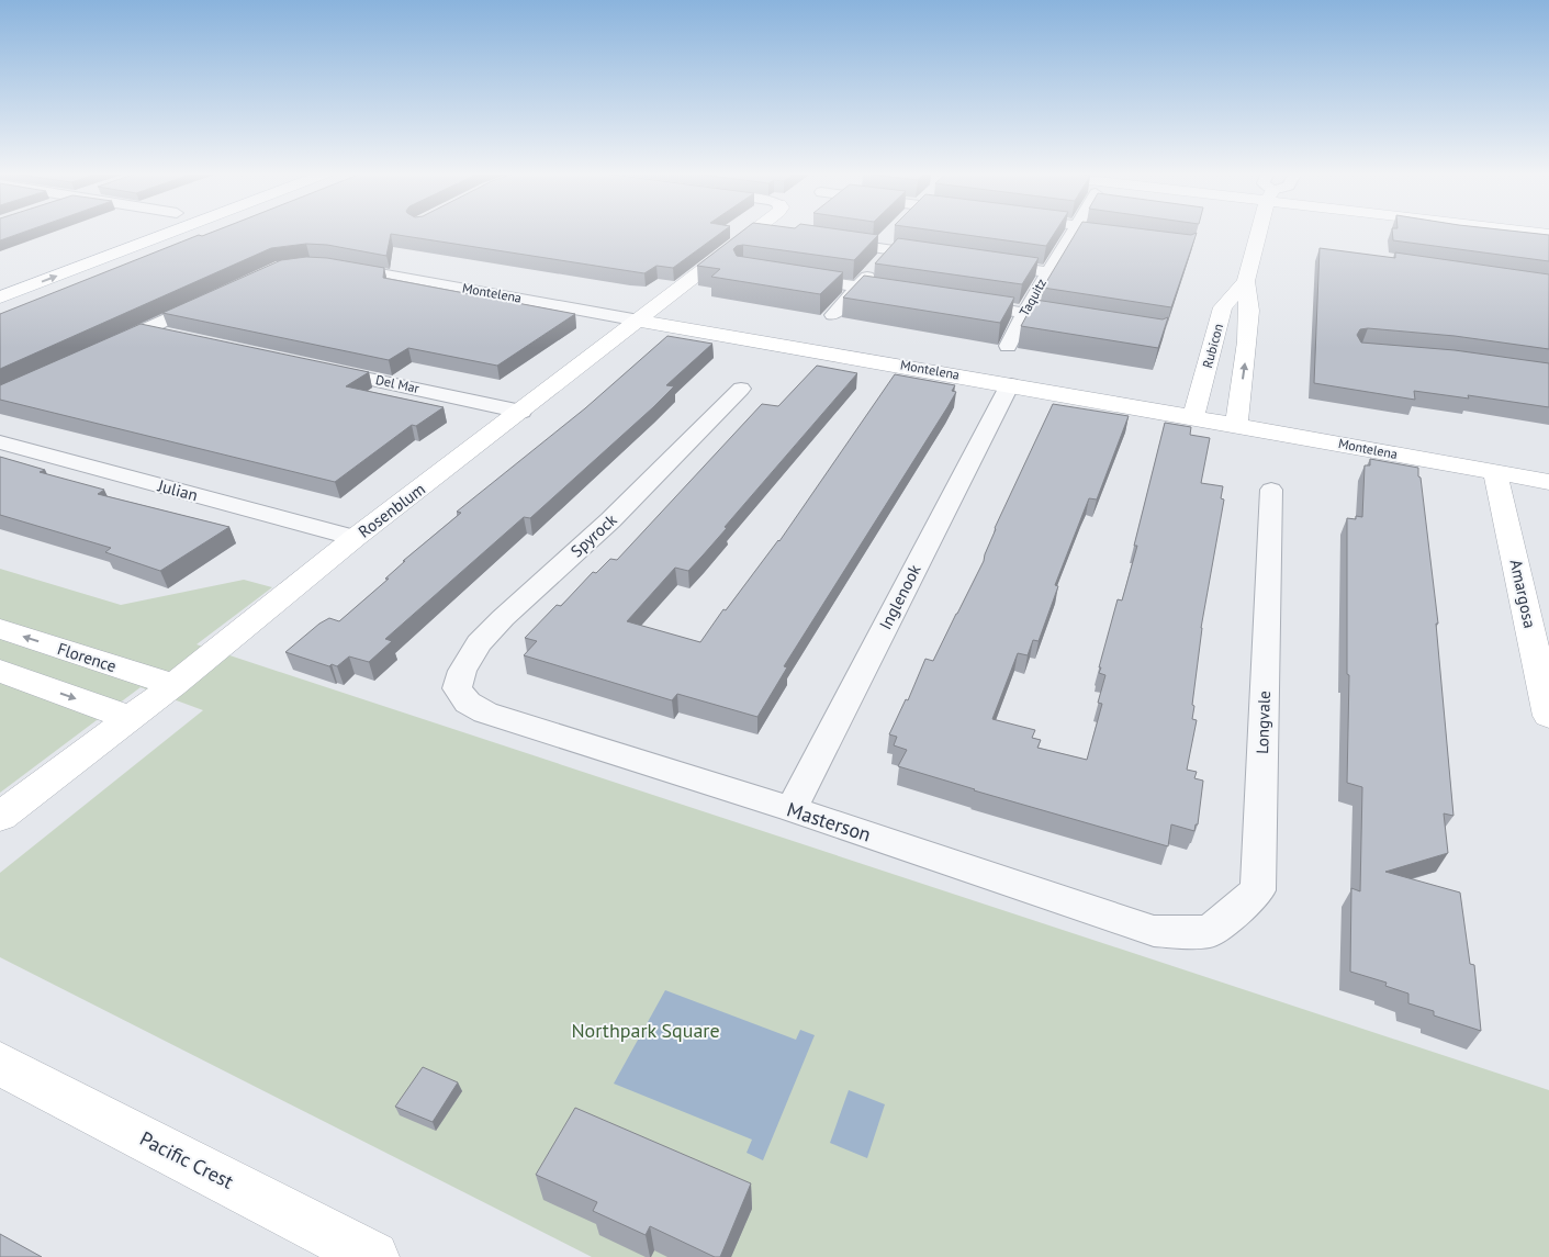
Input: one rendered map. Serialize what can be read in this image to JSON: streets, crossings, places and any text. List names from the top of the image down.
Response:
{
  "streets": {
    "street": [
      "Montelena",
      "Taquitz",
      "Rubicon",
      "Del Mar",
      "Julian",
      "Rosenblum",
      "Spyrock",
      "Amargosa",
      "Inglenook",
      "Florence",
      "Longvale",
      "Masterson",
      "Pacific Crest"
    ]
  },
  "crossings": [
    ["Montelena", "Rubicon"],
    ["Montelena", "Rosenblum"],
    ["Montelena", "Amargosa"],
    ["Montelena", "Inglenook"],
    ["Del Mar", "Rosenblum"],
    ["Julian", "Rosenblum"],
    ["Rosenblum", "Florence"],
    ["Spyrock", "Masterson"],
    ["Inglenook", "Masterson"],
    ["Longvale", "Masterson"]
  ],
  "parks": ["Northpark Square"]
}
